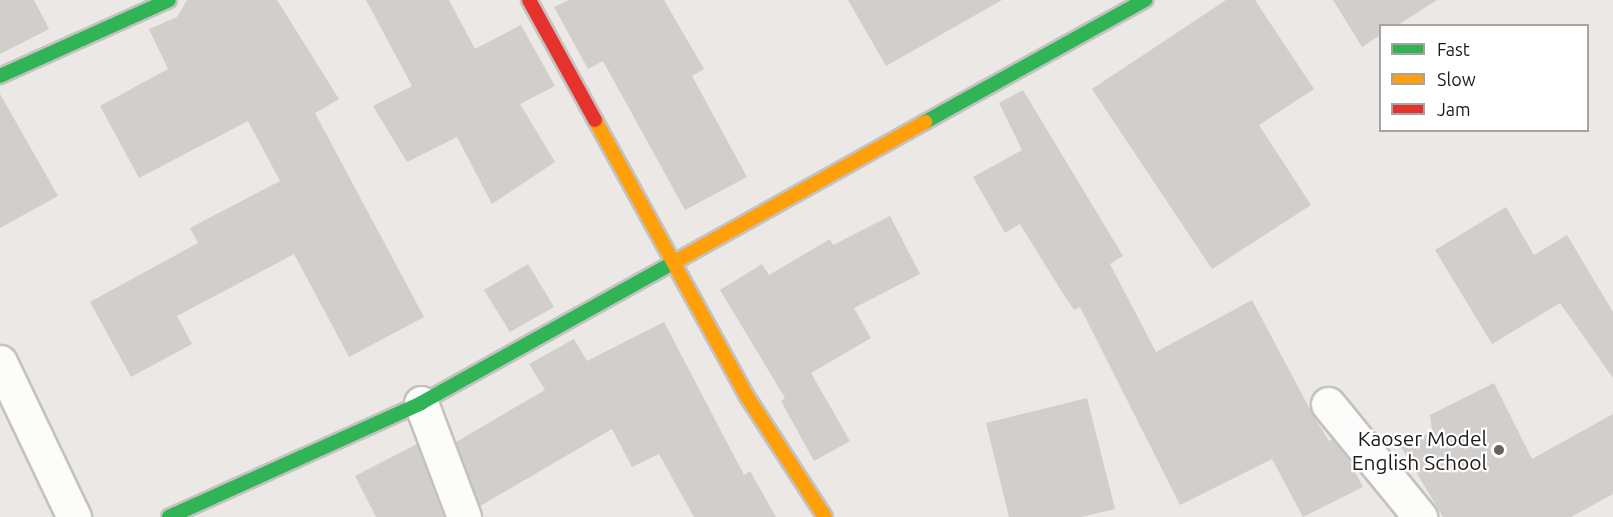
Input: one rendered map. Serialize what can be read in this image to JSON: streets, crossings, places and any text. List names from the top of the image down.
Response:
{
  "places": ["Kaoser Model English School"],
  "legend": ["Fast", "Slow", "Jam"]
}
